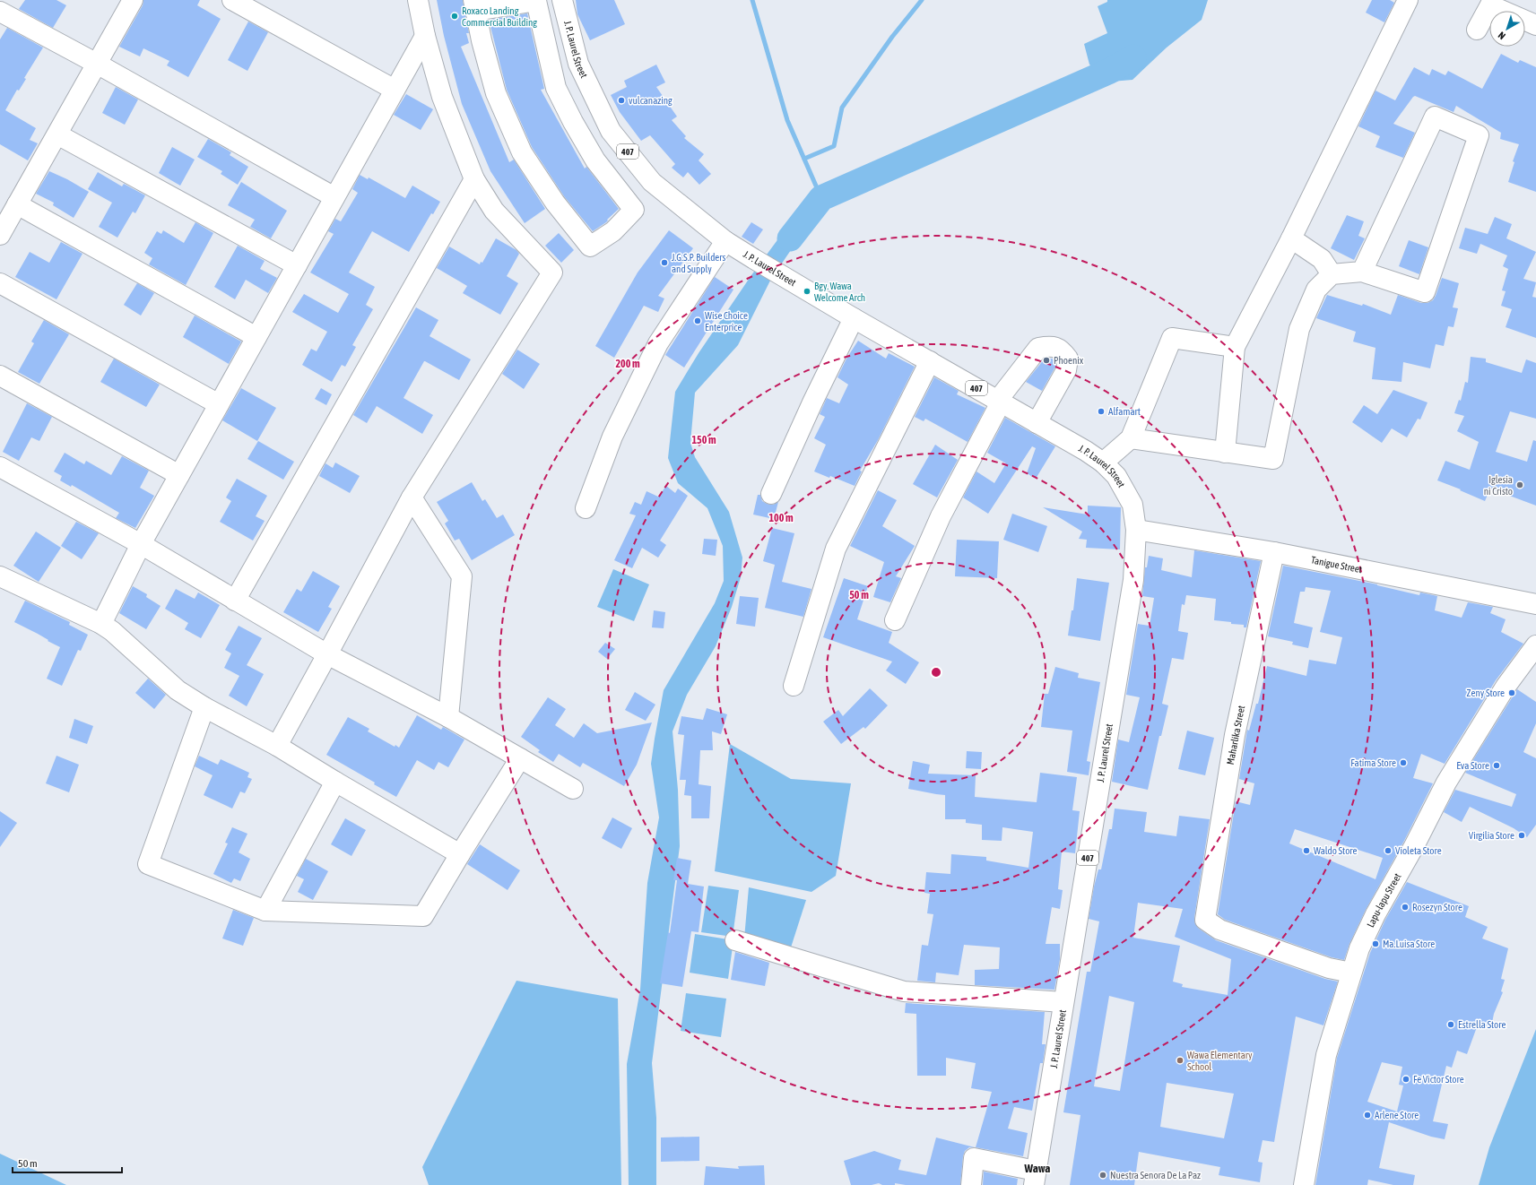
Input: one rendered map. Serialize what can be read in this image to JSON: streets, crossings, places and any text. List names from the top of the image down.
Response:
{
  "streets": {
    "street": [
      "J. P. Laurel Street",
      "407",
      "Tanigue Street",
      "Maharlika Street",
      "Lapu-lapu Street"
    ]
  },
  "crossings": [
    ["J. P. Laurel Street", "Tanigue Street"],
    ["Tanigue Street", "Maharlika Street"],
    ["Maharlika Street", "Lapu-lapu Street"]
  ],
  "districts": ["Wawa"],
  "places": [
    "Roxaco Landing Commercial Building",
    "vulcanazing",
    "J.G.S.P. Builders and Supply",
    "Bgy. Wawa Welcome Arch",
    "Wise Choice Enterprice",
    "Phoenix",
    "Alfamart",
    "Iglesia ni Cristo",
    "Zeny Store",
    "Fatima Store",
    "Eva Store",
    "Virgilia Store",
    "Waldo Store",
    "Violeta Store",
    "Rosezyn Store",
    "Ma.Luisa Store",
    "Estrella Store",
    "Wawa Elementary School",
    "Fe Victor Store",
    "Arlene Store",
    "Nuestra Senora De La Paz"
  ],
  "scale_bar": "50 m",
  "north": "bottom left",
  "rings": [
    "200 m",
    "150 m",
    "100 m",
    "50 m"
  ]
}
